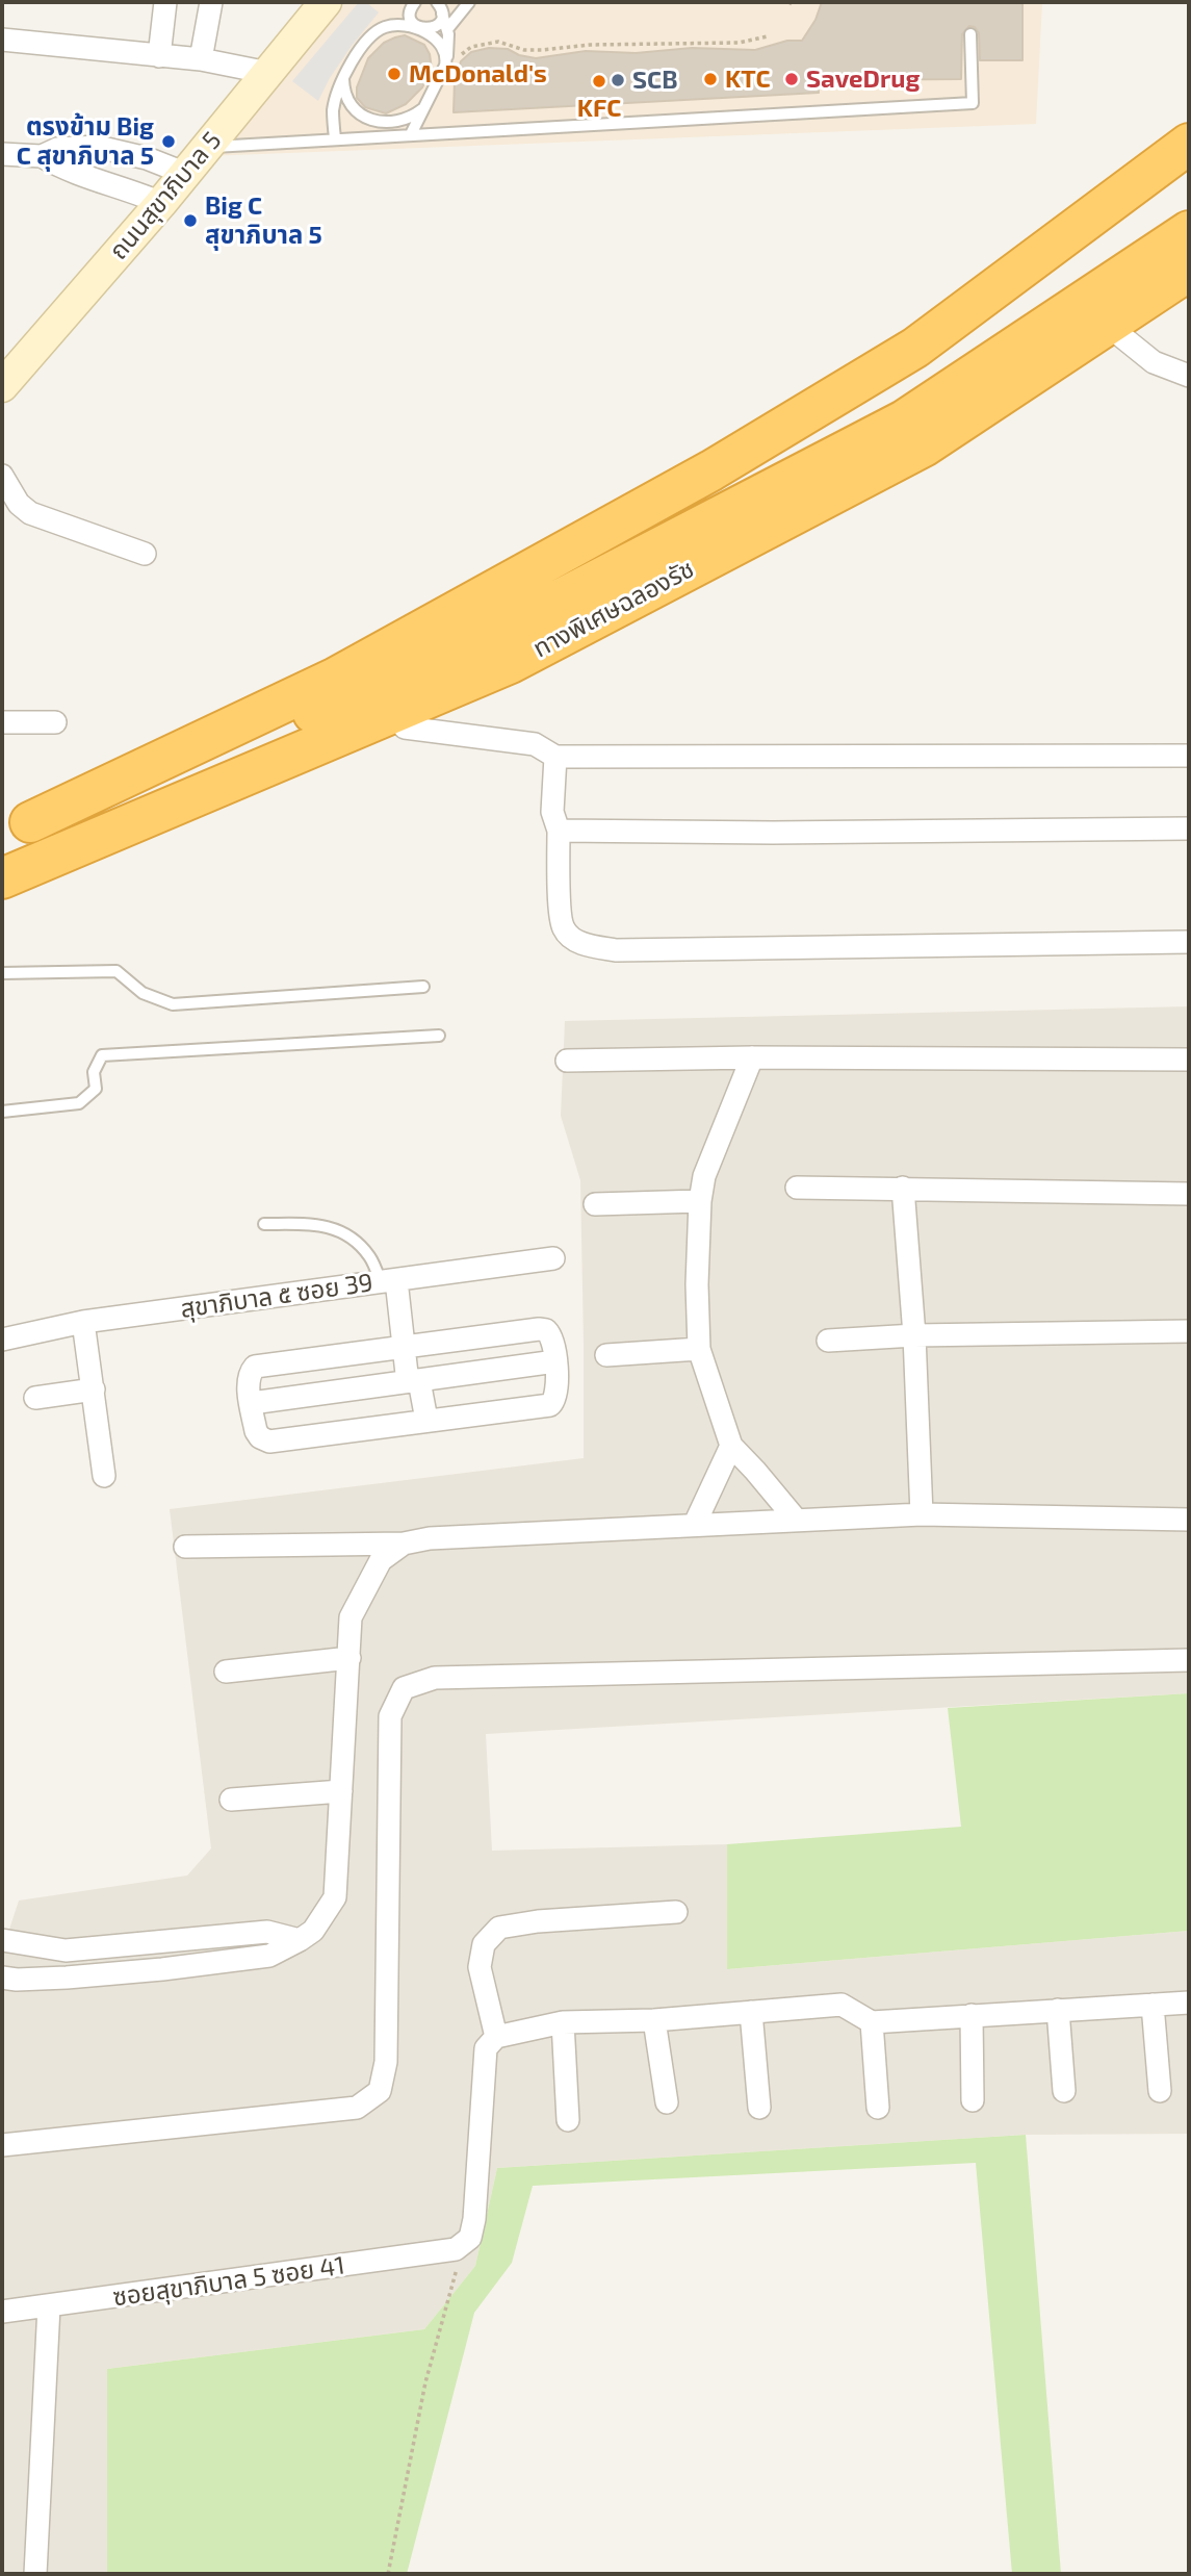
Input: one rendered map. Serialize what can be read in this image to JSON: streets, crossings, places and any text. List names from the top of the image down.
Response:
{
  "streets": {
    "highway": ["ทางพิเศษฉลองรัช"],
    "main road": ["ถนนสุขาภิบาล 5"],
    "street": ["สุขาภิบาล ๕ ซอย 39", "ซอยสุขาภิบาล 5 ซอย 41"]
  },
  "places": [
    "McDonald's",
    "KTC",
    "SaveDrug",
    "SCB",
    "KFC",
    "ตรงข้าม Big C สุขาภิบาล 5",
    "Big C สุขาภิบาล 5"
  ]
}
